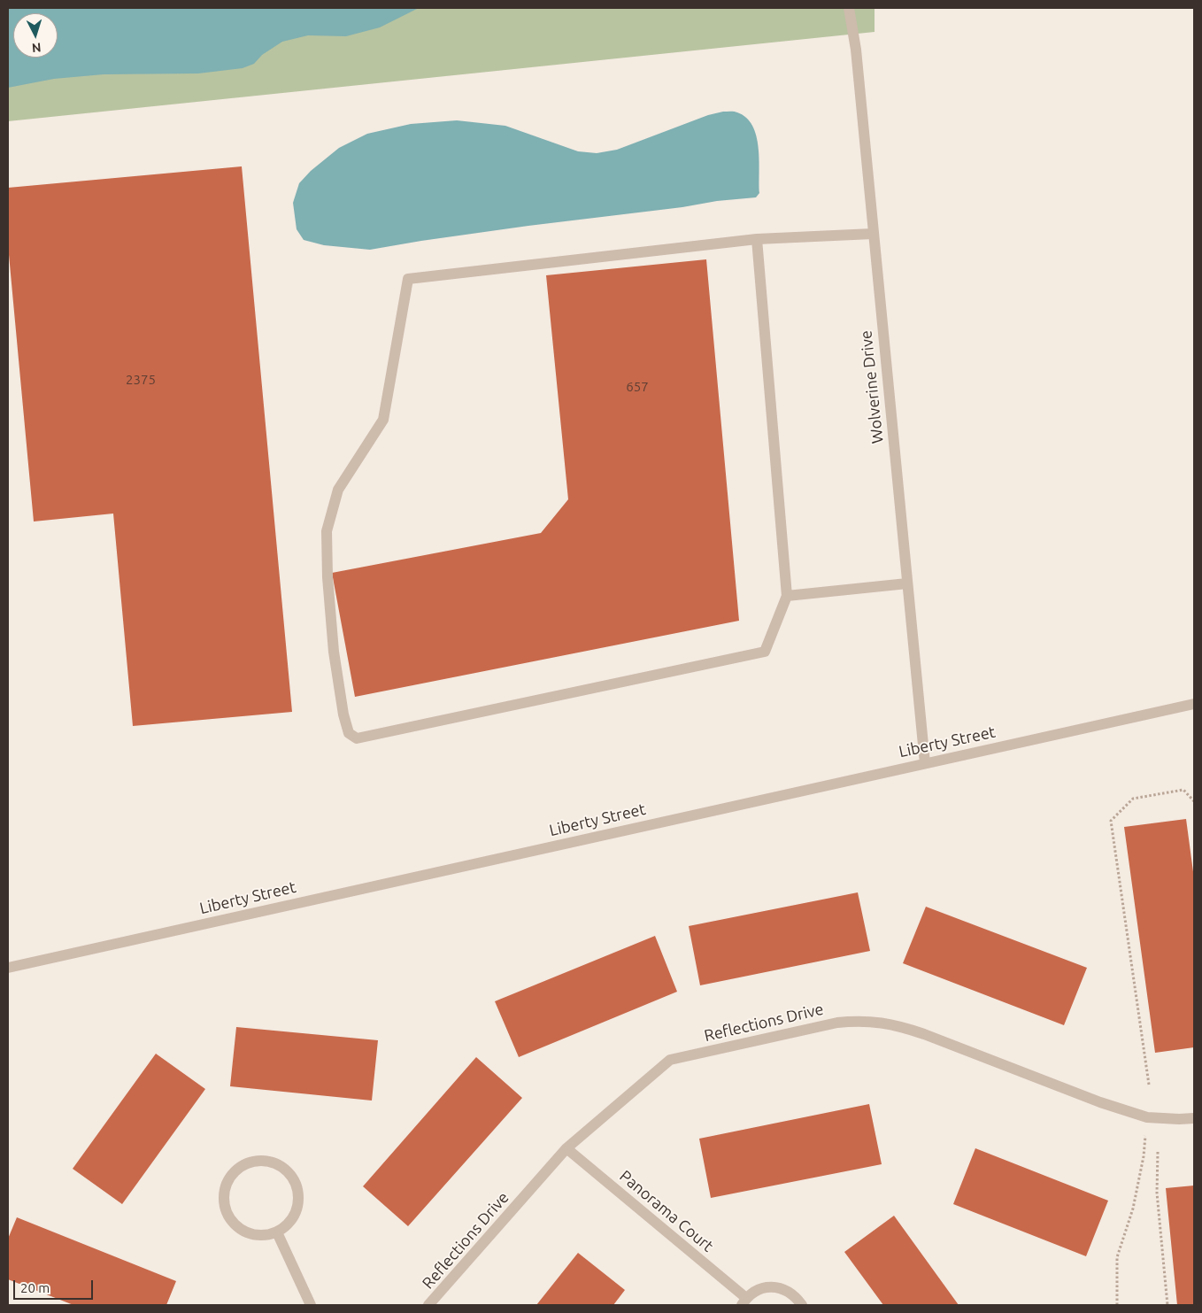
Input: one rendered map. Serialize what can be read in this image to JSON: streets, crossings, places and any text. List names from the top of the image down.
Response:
{
  "streets": {
    "street": [
      "Wolverine Drive",
      "Liberty Street",
      "Reflections Drive",
      "Panorama Court"
    ]
  },
  "crossings": [
    ["Wolverine Drive", "Liberty Street"],
    ["Reflections Drive", "Panorama Court"]
  ],
  "house_numbers": ["2375", "657"],
  "scale_bar": "20 m",
  "north": "bottom"
}
